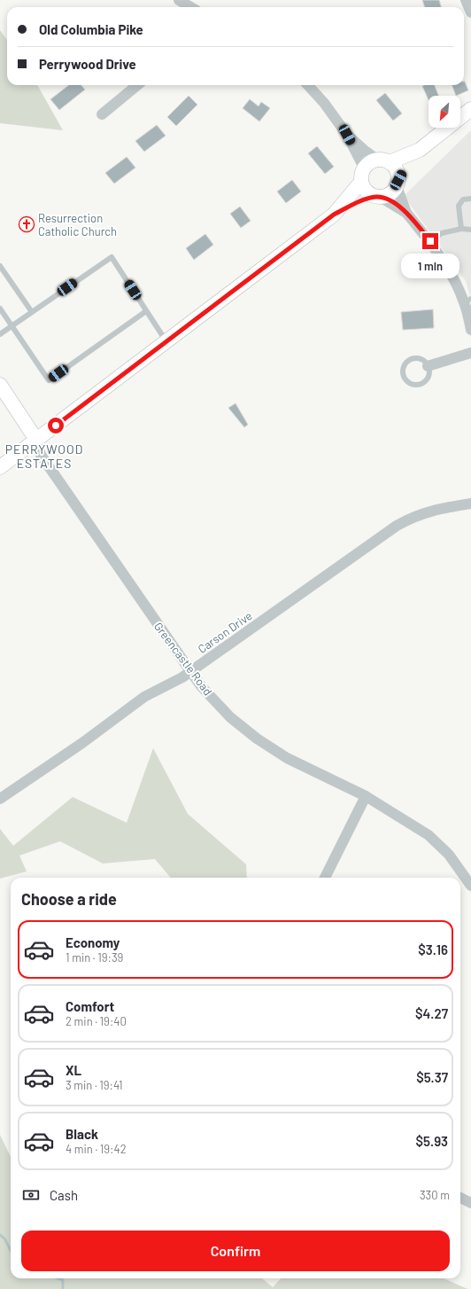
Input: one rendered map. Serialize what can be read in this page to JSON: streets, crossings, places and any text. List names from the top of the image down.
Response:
{
  "streets": {
    "main road": ["Greencastle Road"],
    "street": ["Carson Drive"]
  },
  "crossings": [
    ["Carson Drive", "Greencastle Road"]
  ],
  "districts": ["PERRYWOOD ESTATES"],
  "places": {
    "church": ["Resurrection Catholic Church"]
  },
  "north": "bottom left",
  "page": {
    "banner": ["Old Columbia Pike", "Perrywood Drive"],
    "bubble": "1 min",
    "heading": "Choose a ride",
    "list": [
      {
        "name": "Economy",
        "note": "1 min · 19:39",
        "value": "$3.16"
      },
      {
        "name": "Comfort",
        "note": "2 min · 19:40",
        "value": "$4.27"
      },
      {
        "name": "XL",
        "note": "3 min · 19:41",
        "value": "$5.37"
      },
      {
        "name": "Black",
        "note": "4 min · 19:42",
        "value": "$5.93"
      }
    ],
    "pay": ["Cash", "330 m"],
    "buttons": "Confirm"
  }
}
